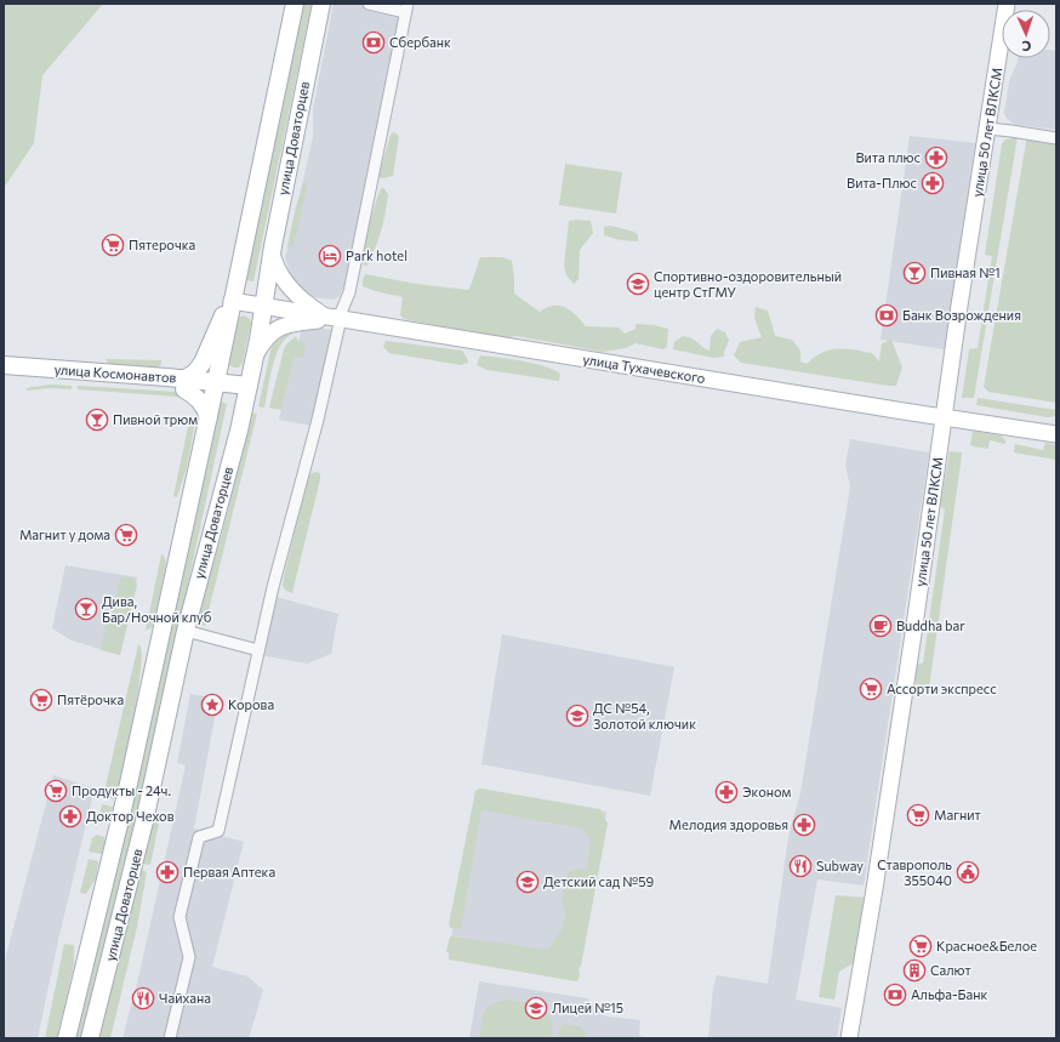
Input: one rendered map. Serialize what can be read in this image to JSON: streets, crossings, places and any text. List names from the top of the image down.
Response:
{
  "streets": {
    "main road": ["улица Доваторцев", "улица Космонавтов"],
    "street": ["улица 50 лет ВЛКСМ", "улица Тухачевского"]
  },
  "crossings": [
    ["улица 50 лет ВЛКСМ", "улица Тухачевского"],
    ["улица Доваторцев", "улица Тухачевского"]
  ],
  "places": {
    "bank": ["Сбербанк", "Банк Возрождения", "Альфа-Банк"],
    "pharmacy": [
      "Вита плюс",
      "Вита-Плюс",
      "Эконом",
      "Доктор Чехов",
      "Мелодия здоровья",
      "Первая Аптека"
    ],
    "supermarket": [
      "Пятерочка",
      "Магнит у дома",
      "Ассорти экспресс",
      "Пятёрочка",
      "Продукты - 24ч.",
      "Магнит",
      "Красное&Белое"
    ],
    "hotel": ["Park hotel"],
    "bar": ["Пивная №1", "Пивной трюм", "Дива, Бар/Ночной клуб"],
    "school or university": [
      "Спортивно-оздоровительный центр СтГМУ",
      "ДС №54, Золотой ключик",
      "Детский сад №59",
      "Лицей №15"
    ],
    "cafe": ["Buddha bar"],
    "place": ["Корова"],
    "restaurant": ["Subway", "Чайхана"],
    "public building": ["Ставрополь 355040"],
    "building": ["Салют"]
  },
  "north": "bottom"
}
